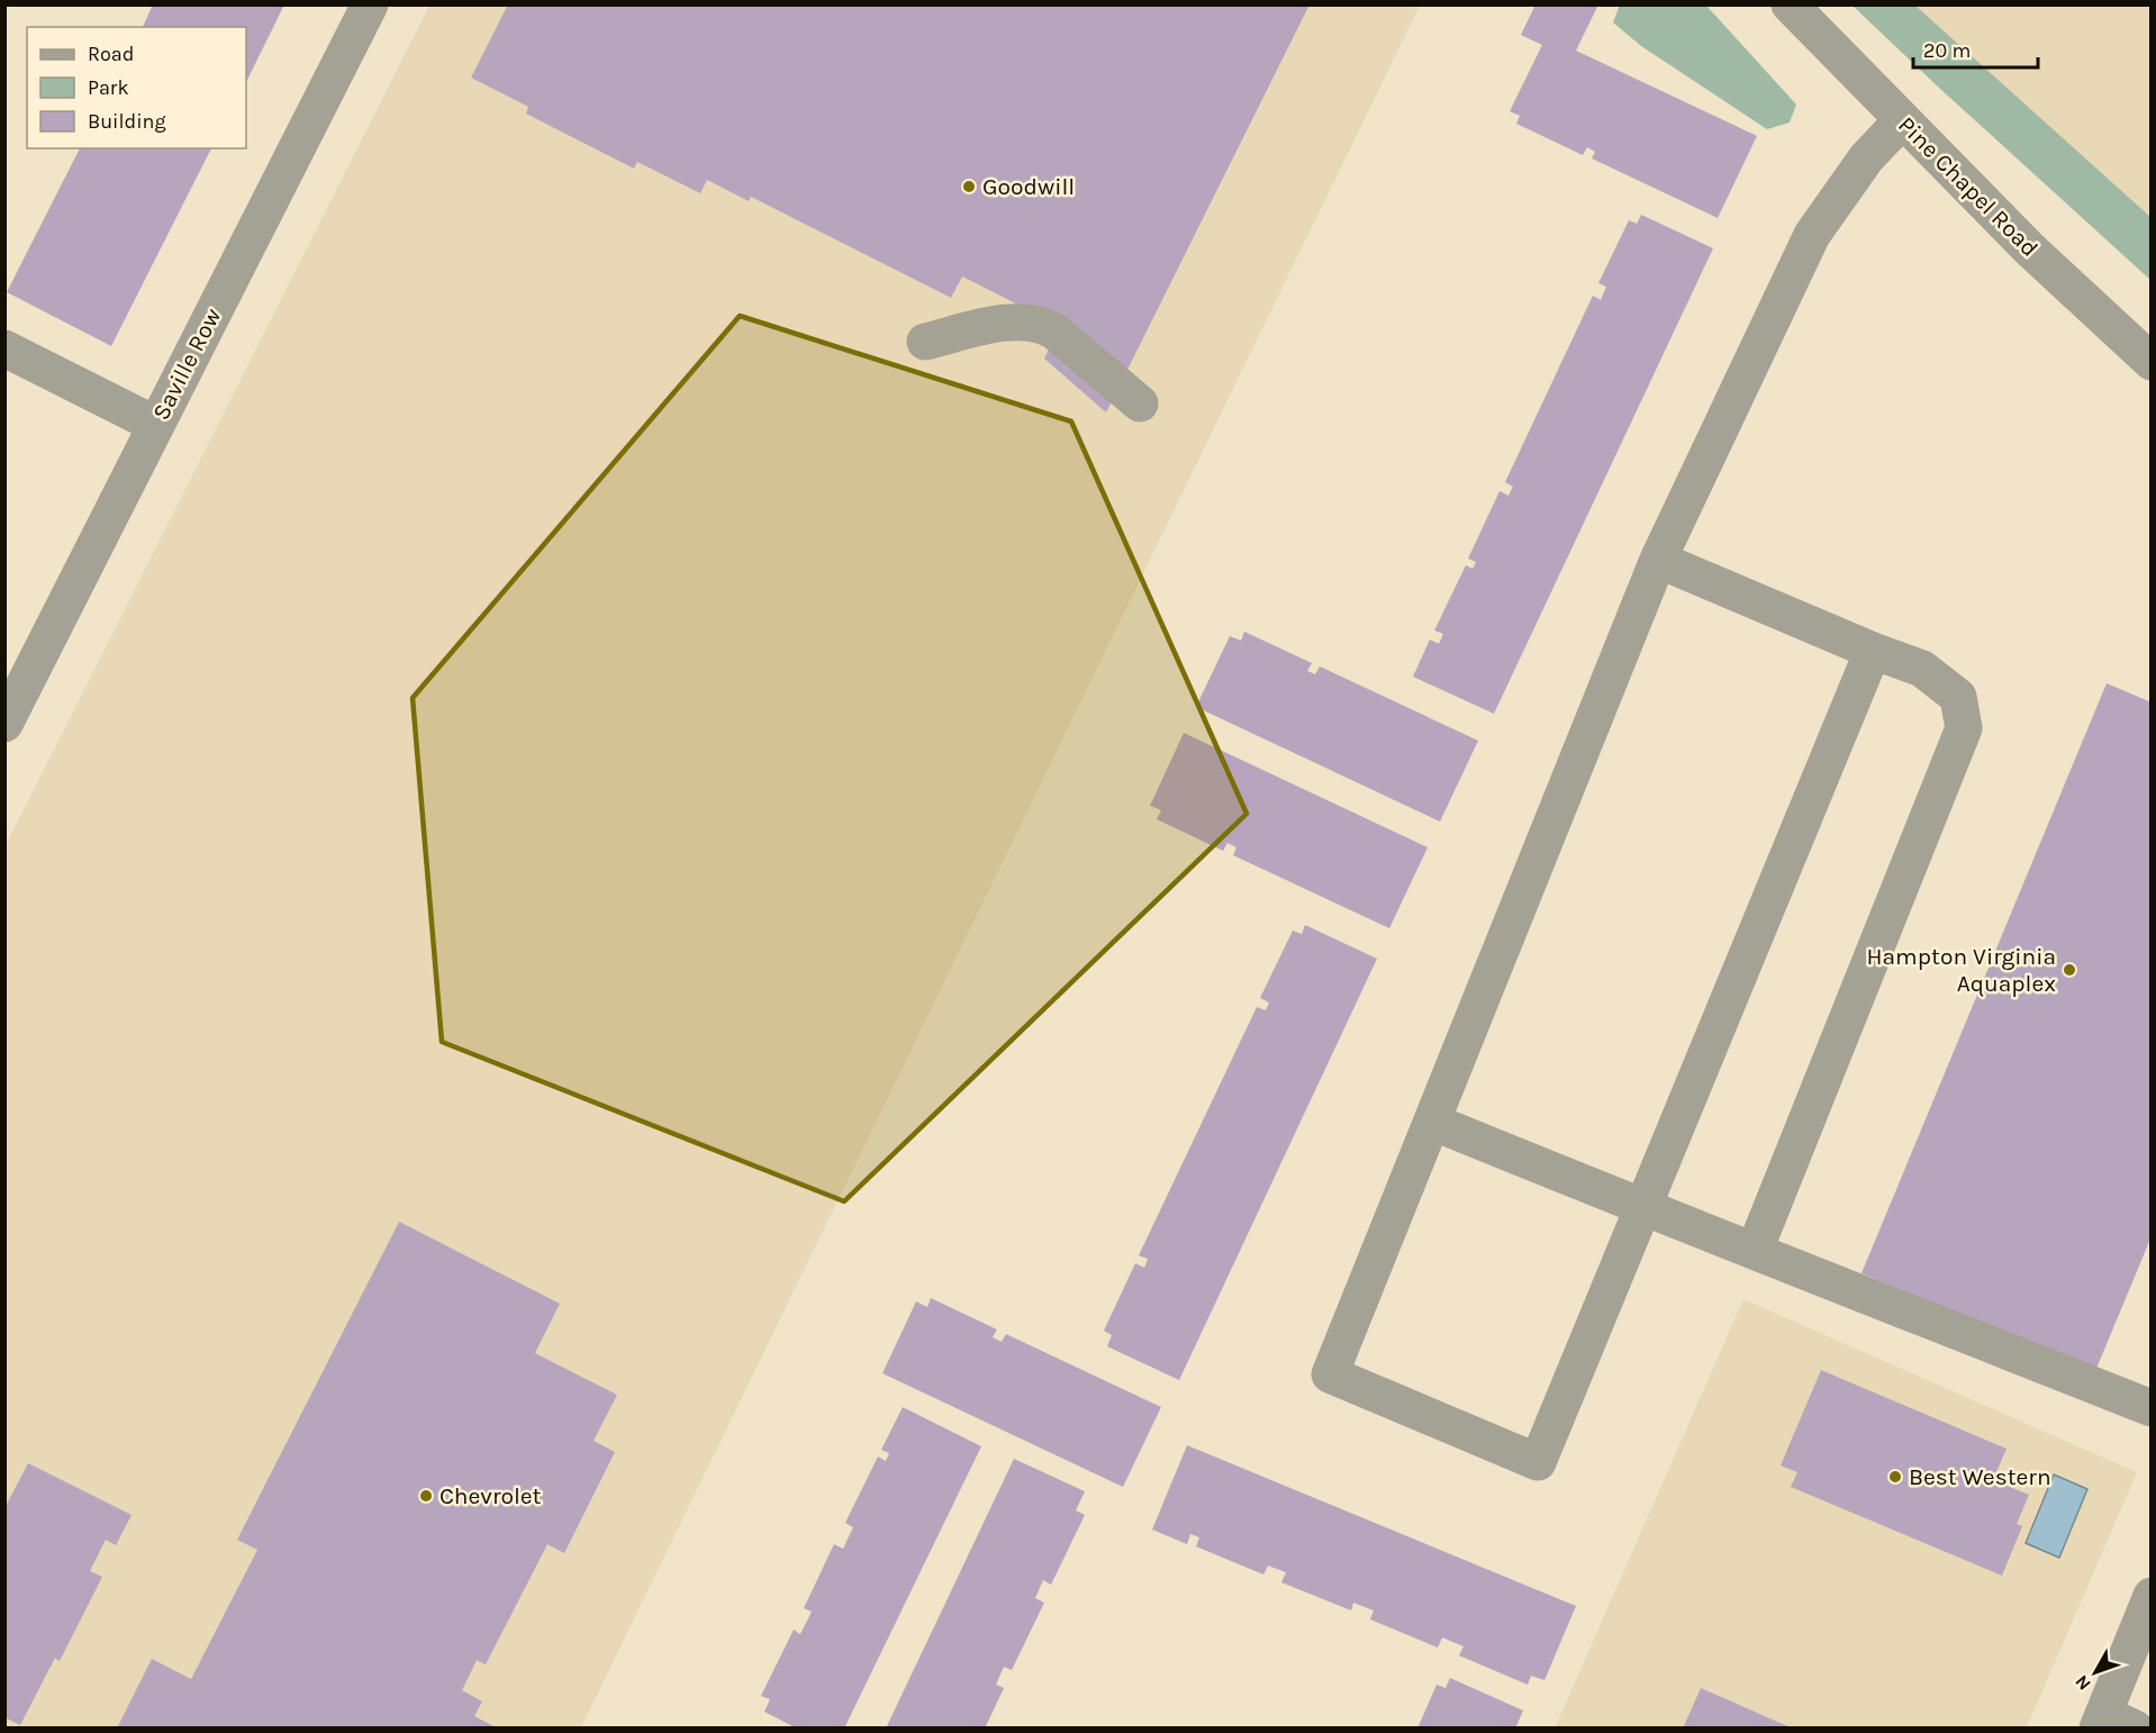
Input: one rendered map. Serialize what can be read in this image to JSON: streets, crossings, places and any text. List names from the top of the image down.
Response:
{
  "streets": {
    "street": ["Pine Chapel Road", "Saville Row"]
  },
  "places": [
    "Goodwill",
    "Hampton Virginia Aquaplex",
    "Best Western",
    "Chevrolet"
  ],
  "legend": ["Road", "Park", "Building"],
  "scale_bar": "20 m",
  "north": "bottom left"
}
